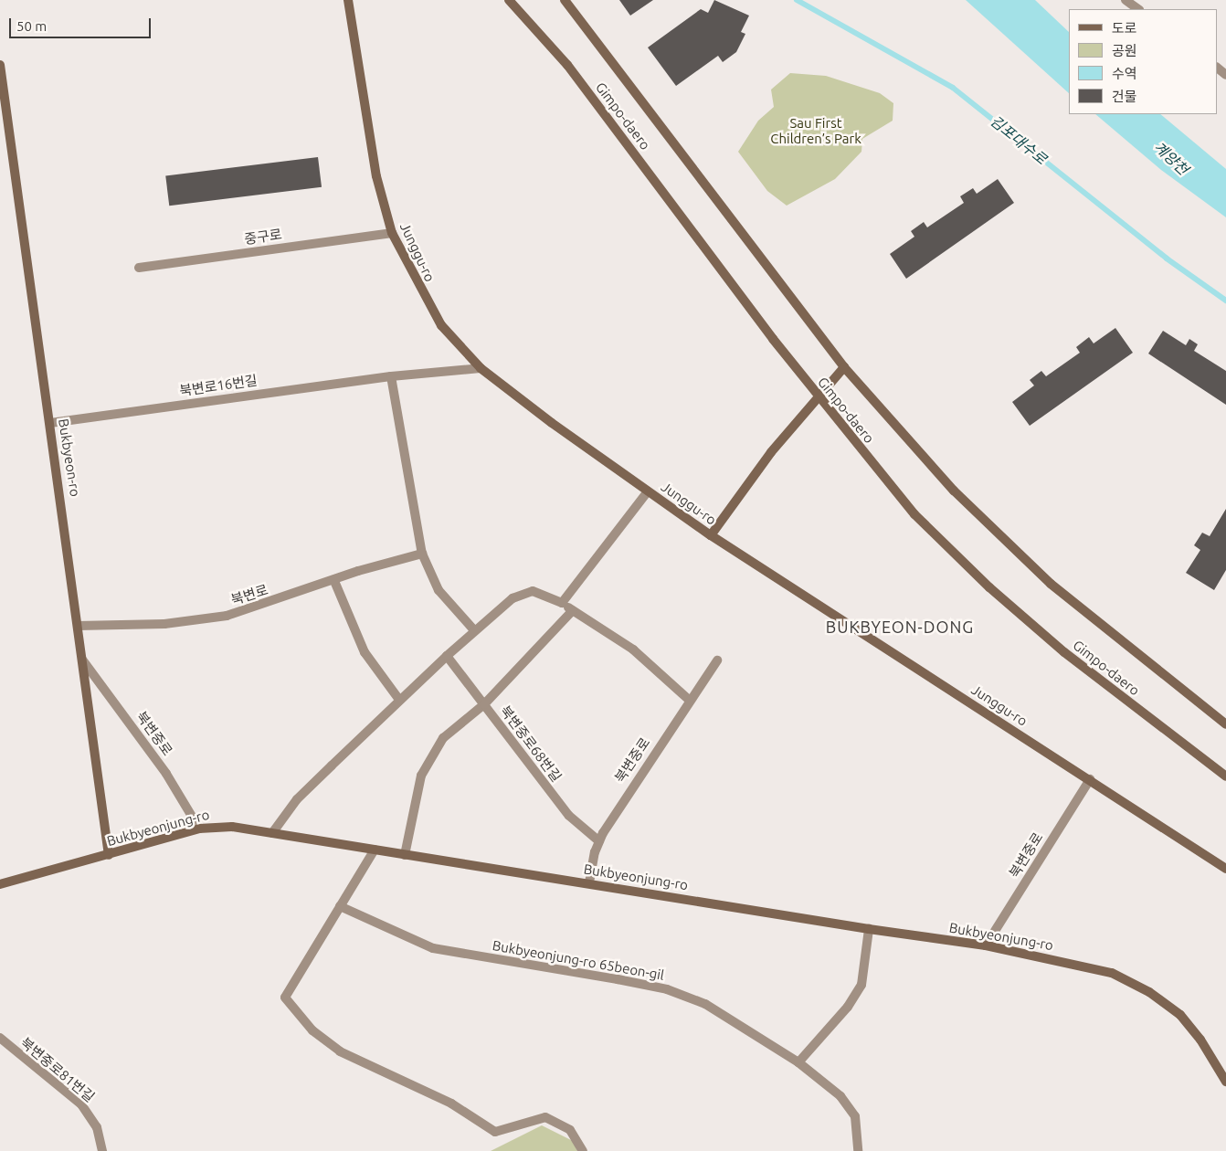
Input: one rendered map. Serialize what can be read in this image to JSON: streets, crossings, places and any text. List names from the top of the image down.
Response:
{
  "streets": {
    "street": [
      "Gimpo-daero",
      "중구로",
      "Junggu-ro",
      "북변로16번길",
      "Bukbyeon-ro",
      "북변로",
      "북변중로",
      "북변중로68번길",
      "Bukbyeonjung-ro",
      "Bukbyeonjung-ro 65beon-gil",
      "북변중로81번길"
    ]
  },
  "crossings": [
    ["중구로", "Junggu-ro"],
    ["Junggu-ro", "북변로16번길"],
    ["Junggu-ro", "북변중로"],
    ["북변로16번길", "Bukbyeon-ro"],
    ["Bukbyeon-ro", "북변로"],
    ["Bukbyeon-ro", "북변중로"],
    ["Bukbyeon-ro", "Bukbyeonjung-ro"],
    ["북변중로", "북변중로68번길"],
    ["북변중로", "Bukbyeonjung-ro"]
  ],
  "districts": ["BUKBYEON-DONG"],
  "water": ["김포대수로", "계양천"],
  "parks": ["Sau First Children’s Park"],
  "legend": [
    "도로",
    "공원",
    "수역",
    "건물"
  ],
  "scale_bar": "50 m"
}
